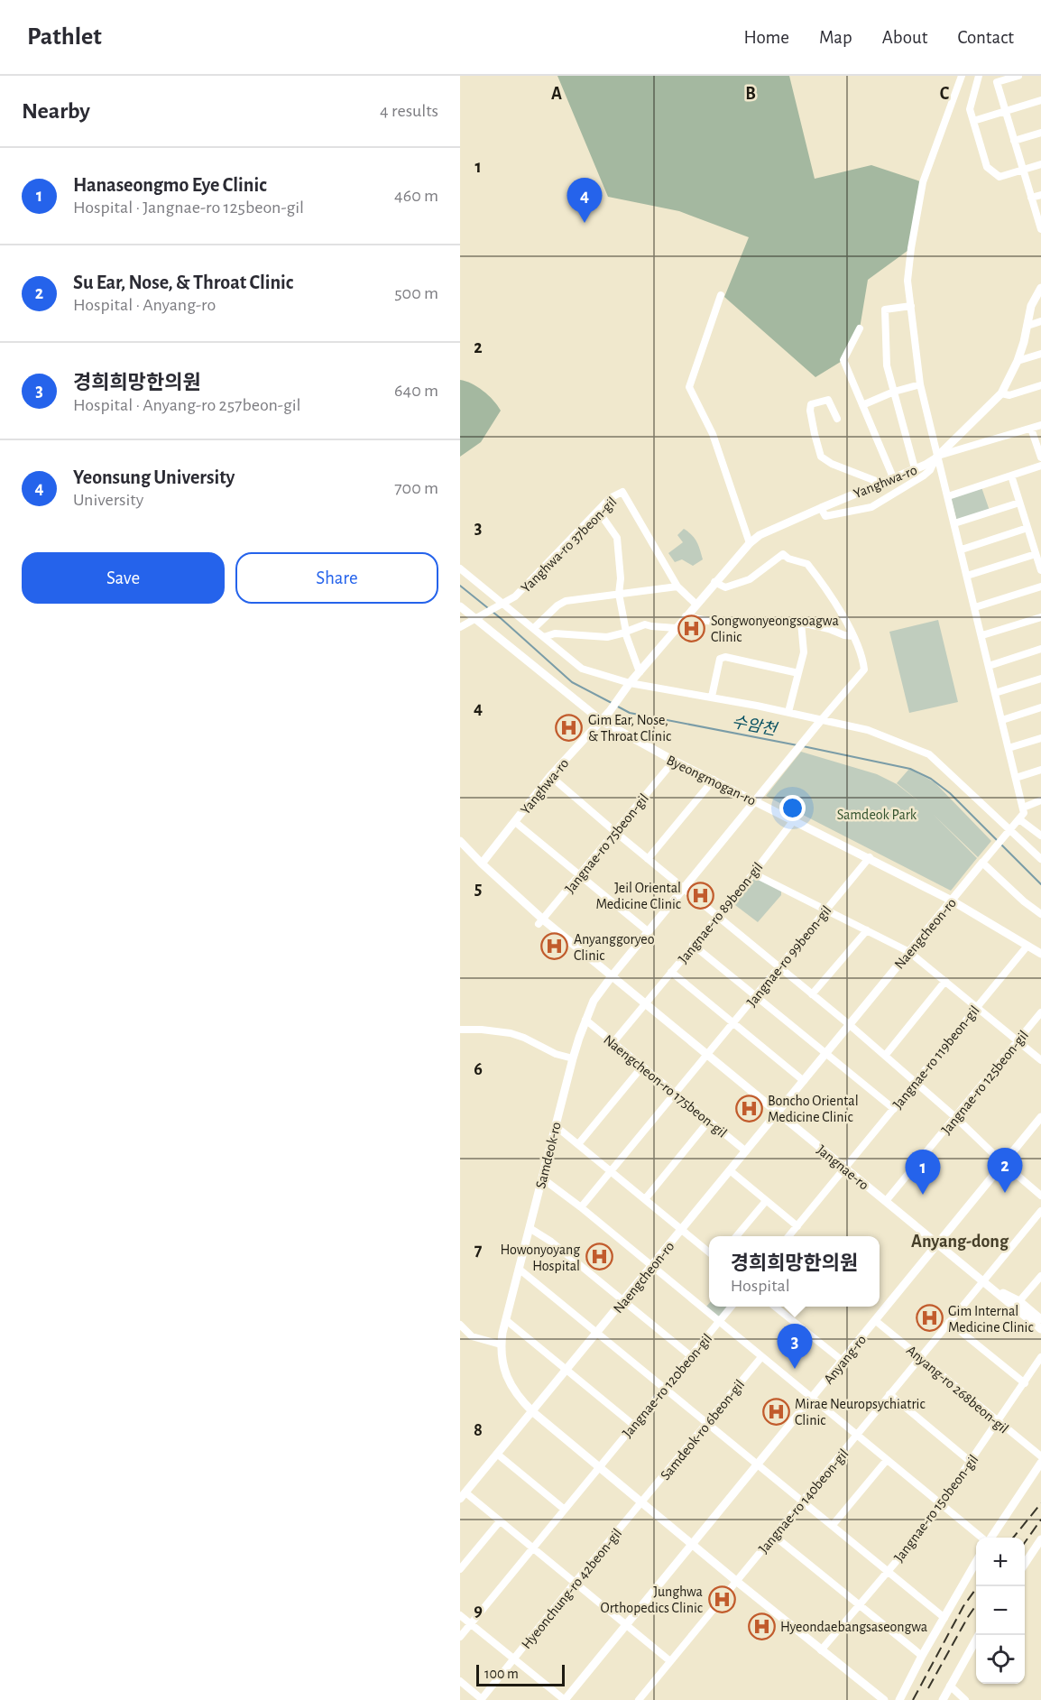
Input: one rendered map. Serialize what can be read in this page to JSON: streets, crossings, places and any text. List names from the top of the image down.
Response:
{
  "streets": {
    "street": [
      "Yanghwa-ro",
      "Yanghwa-ro 37beon-gil",
      "Byeongmogan-ro",
      "Jangnae-ro 75beon-gil",
      "Jangnae-ro 89beon-gil",
      "Naengcheon-ro",
      "Jangnae-ro 99beon-gil",
      "Jangnae-ro 119beon-gil",
      "Jangnae-ro 125beon-gil",
      "Naengcheon-ro 175beon-gil",
      "Samdeok-ro",
      "Jangnae-ro",
      "Anyang-ro",
      "Jangnae-ro 120beon-gil",
      "Anyang-ro 268beon-gil",
      "Samdeok-ro 6beon-gil",
      "Jangnae-ro 140beon-gil",
      "Jangnae-ro 150beon-gil",
      "Hyeonchung-ro 42beon-gil"
    ]
  },
  "crossings": [
    ["Yanghwa-ro", "Yanghwa-ro 37beon-gil"],
    ["Yanghwa-ro", "Byeongmogan-ro"],
    ["Yanghwa-ro", "Jangnae-ro"],
    ["Yanghwa-ro 37beon-gil", "Byeongmogan-ro"],
    ["Byeongmogan-ro", "Jangnae-ro 75beon-gil"],
    ["Byeongmogan-ro", "Jangnae-ro 89beon-gil"],
    ["Byeongmogan-ro", "Naengcheon-ro"],
    ["Byeongmogan-ro", "Jangnae-ro 99beon-gil"],
    ["Byeongmogan-ro", "Jangnae-ro 119beon-gil"],
    ["Byeongmogan-ro", "Samdeok-ro"],
    ["Jangnae-ro 75beon-gil", "Jangnae-ro"],
    ["Jangnae-ro 89beon-gil", "Jangnae-ro"],
    ["Naengcheon-ro", "Naengcheon-ro 175beon-gil"],
    ["Naengcheon-ro", "Samdeok-ro"],
    ["Naengcheon-ro", "Jangnae-ro"],
    ["Jangnae-ro 99beon-gil", "Naengcheon-ro 175beon-gil"],
    ["Jangnae-ro 99beon-gil", "Jangnae-ro"],
    ["Jangnae-ro 119beon-gil", "Jangnae-ro"],
    ["Jangnae-ro 125beon-gil", "Jangnae-ro"],
    ["Naengcheon-ro 175beon-gil", "Samdeok-ro"],
    ["Samdeok-ro", "Jangnae-ro"],
    ["Samdeok-ro", "Anyang-ro"],
    ["Samdeok-ro", "Jangnae-ro 120beon-gil"],
    ["Samdeok-ro", "Samdeok-ro 6beon-gil"],
    ["Samdeok-ro", "Jangnae-ro 140beon-gil"],
    ["Samdeok-ro", "Jangnae-ro 150beon-gil"],
    ["Samdeok-ro", "Hyeonchung-ro 42beon-gil"],
    ["Jangnae-ro", "Anyang-ro"],
    ["Jangnae-ro", "Jangnae-ro 140beon-gil"],
    ["Anyang-ro", "Anyang-ro 268beon-gil"],
    ["Anyang-ro 268beon-gil", "Jangnae-ro 140beon-gil"],
    ["Anyang-ro 268beon-gil", "Jangnae-ro 150beon-gil"],
    ["Samdeok-ro 6beon-gil", "Hyeonchung-ro 42beon-gil"]
  ],
  "districts": ["Anyang-dong"],
  "water": ["수암천"],
  "parks": ["Samdeok Park"],
  "places": {
    "hospital": [
      "Songwonyeongsoagwa Clinic",
      "Gim Ear, Nose, & Throat Clinic",
      "Jeil Oriental Medicine Clinic",
      "Anyanggoryeo Clinic",
      "Boncho Oriental Medicine Clinic",
      "Howonyoyang Hospital",
      "Gim Internal Medicine Clinic",
      "Mirae Neuropsychiatric Clinic",
      "Junghwa Orthopedics Clinic",
      "Hyeondaebangsaseongwa"
    ]
  },
  "scale_bar": "100 m",
  "page": {
    "header": "Pathlet",
    "nav": [
      "Home",
      "Map",
      "About",
      "Contact"
    ],
    "heading": ["Nearby", "4 results"],
    "list": [
      {
        "mark": "1",
        "name": "Hanaseongmo Eye Clinic",
        "note": "Hospital · Jangnae-ro 125beon-gil",
        "value": "460 m"
      },
      {
        "mark": "2",
        "name": "Su Ear, Nose, & Throat Clinic",
        "note": "Hospital · Anyang-ro",
        "value": "500 m"
      },
      {
        "mark": "3",
        "name": "경희희망한의원",
        "note": "Hospital · Anyang-ro 257beon-gil",
        "value": "640 m"
      },
      {
        "mark": "4",
        "name": "Yeonsung University",
        "note": "University",
        "value": "700 m"
      }
    ],
    "pins": [
      "4",
      "2",
      "1",
      "3"
    ],
    "buttons": ["Save", "Share"],
    "popup": ["경희희망한의원", "Hospital"],
    "map_buttons": ["+", "−"],
    "scale": "100 m"
  },
  "grid": {
    "columns": ["A", "B", "C"],
    "rows": [
      "1",
      "2",
      "3",
      "4",
      "5",
      "6",
      "7",
      "8",
      "9"
    ]
  }
}
